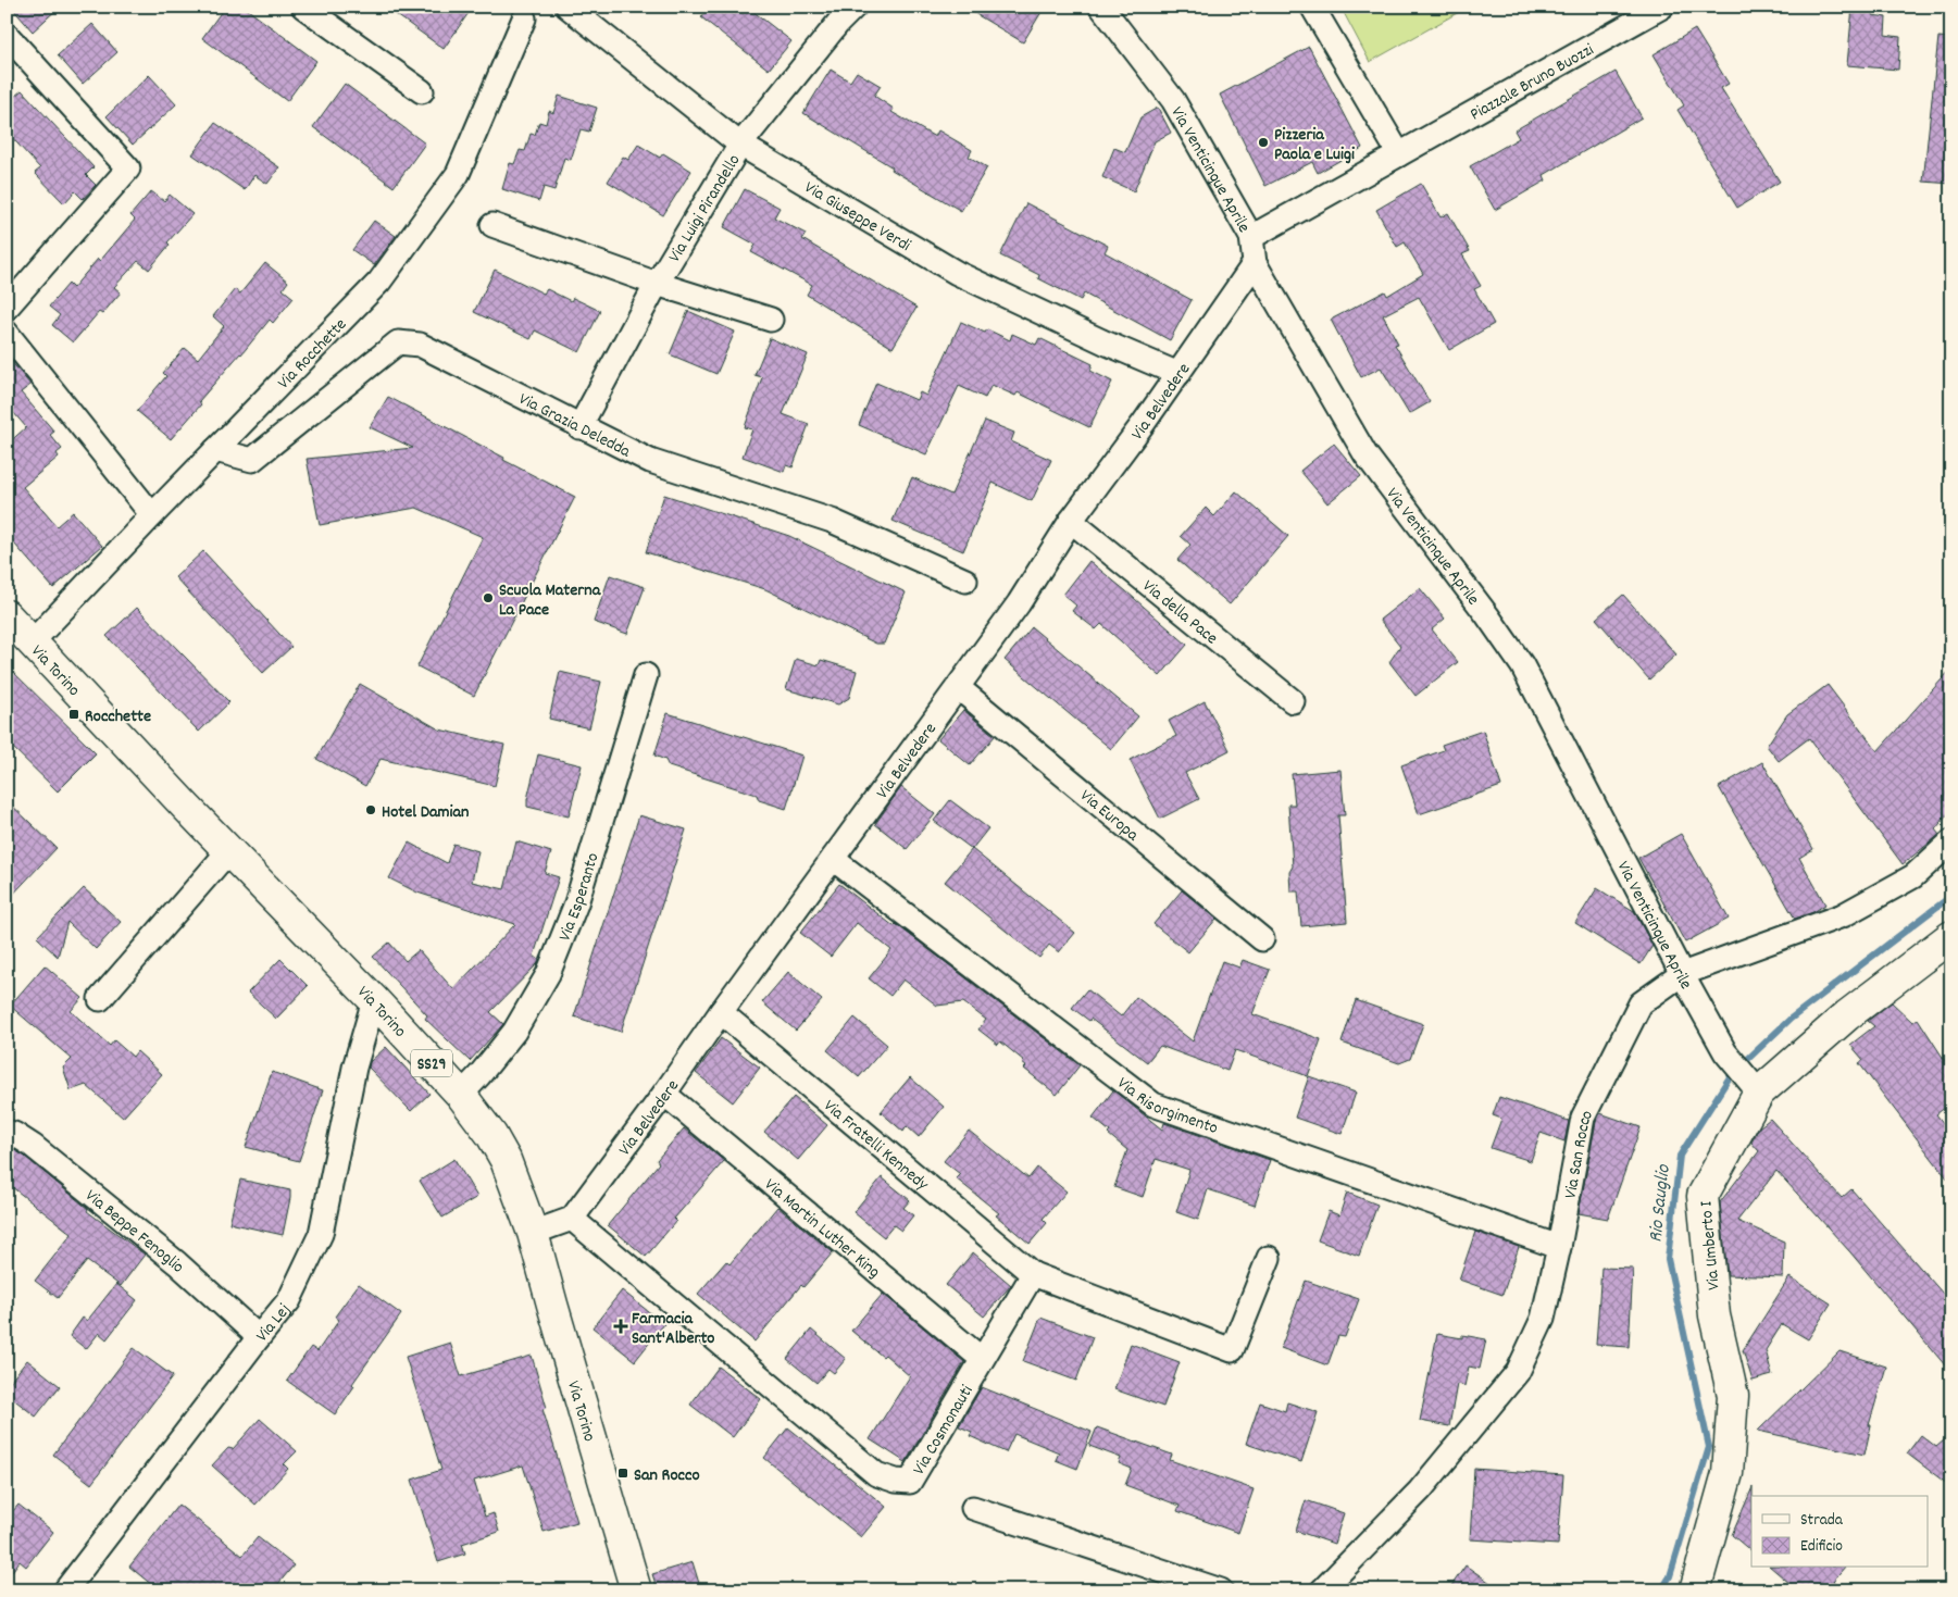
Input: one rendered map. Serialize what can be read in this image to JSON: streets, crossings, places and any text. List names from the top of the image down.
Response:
{
  "streets": {
    "main road": ["Via Torino", "SS29", "Via Umberto I"],
    "street": [
      "Piazzale Bruno Buozzi",
      "Via Venticinque Aprile",
      "Via Luigi Pirandello",
      "Via Giuseppe Verdi",
      "Via Rocchette",
      "Via Belvedere",
      "Via Grazia Deledda",
      "Via della Pace",
      "Via Europa",
      "Via Esperanto",
      "Via Risorgimento",
      "Via Fratelli Kennedy",
      "Via San Rocco",
      "Via Martin Luther King",
      "Via Beppe Fenoglio",
      "Via Lej",
      "Via Cosmonauti"
    ]
  },
  "crossings": [
    ["Via Venticinque Aprile", "Via Belvedere"],
    ["Via Venticinque Aprile", "Via San Rocco"],
    ["Via Venticinque Aprile", "Via Umberto I"],
    ["Via Luigi Pirandello", "Via Giuseppe Verdi"],
    ["Via Luigi Pirandello", "Via Grazia Deledda"],
    ["Via Giuseppe Verdi", "Via Belvedere"],
    ["Via Rocchette", "Via Grazia Deledda"],
    ["Via Rocchette", "Via Torino"],
    ["Via Belvedere", "Via della Pace"],
    ["Via Belvedere", "Via Europa"],
    ["Via Belvedere", "Via Risorgimento"],
    ["Via Belvedere", "Via Fratelli Kennedy"],
    ["Via Belvedere", "Via Martin Luther King"],
    ["Via Belvedere", "Via Cosmonauti"],
    ["Via Torino", "Via Esperanto"],
    ["Via Torino", "Via Lej"],
    ["Via Risorgimento", "Via San Rocco"],
    ["Via Fratelli Kennedy", "Via Cosmonauti"],
    ["Via Martin Luther King", "Via Cosmonauti"],
    ["Via Beppe Fenoglio", "Via Lej"]
  ],
  "water": ["Rio Sauglio"],
  "places": {
    "other": ["Pizzeria Paola e Luigi", "Scuola Materna La Pace", "Hotel Damian"],
    "transit": ["Rocchette", "San Rocco"],
    "health": ["Farmacia Sant'Alberto"]
  },
  "legend": ["Strada", "Edificio"]
}
